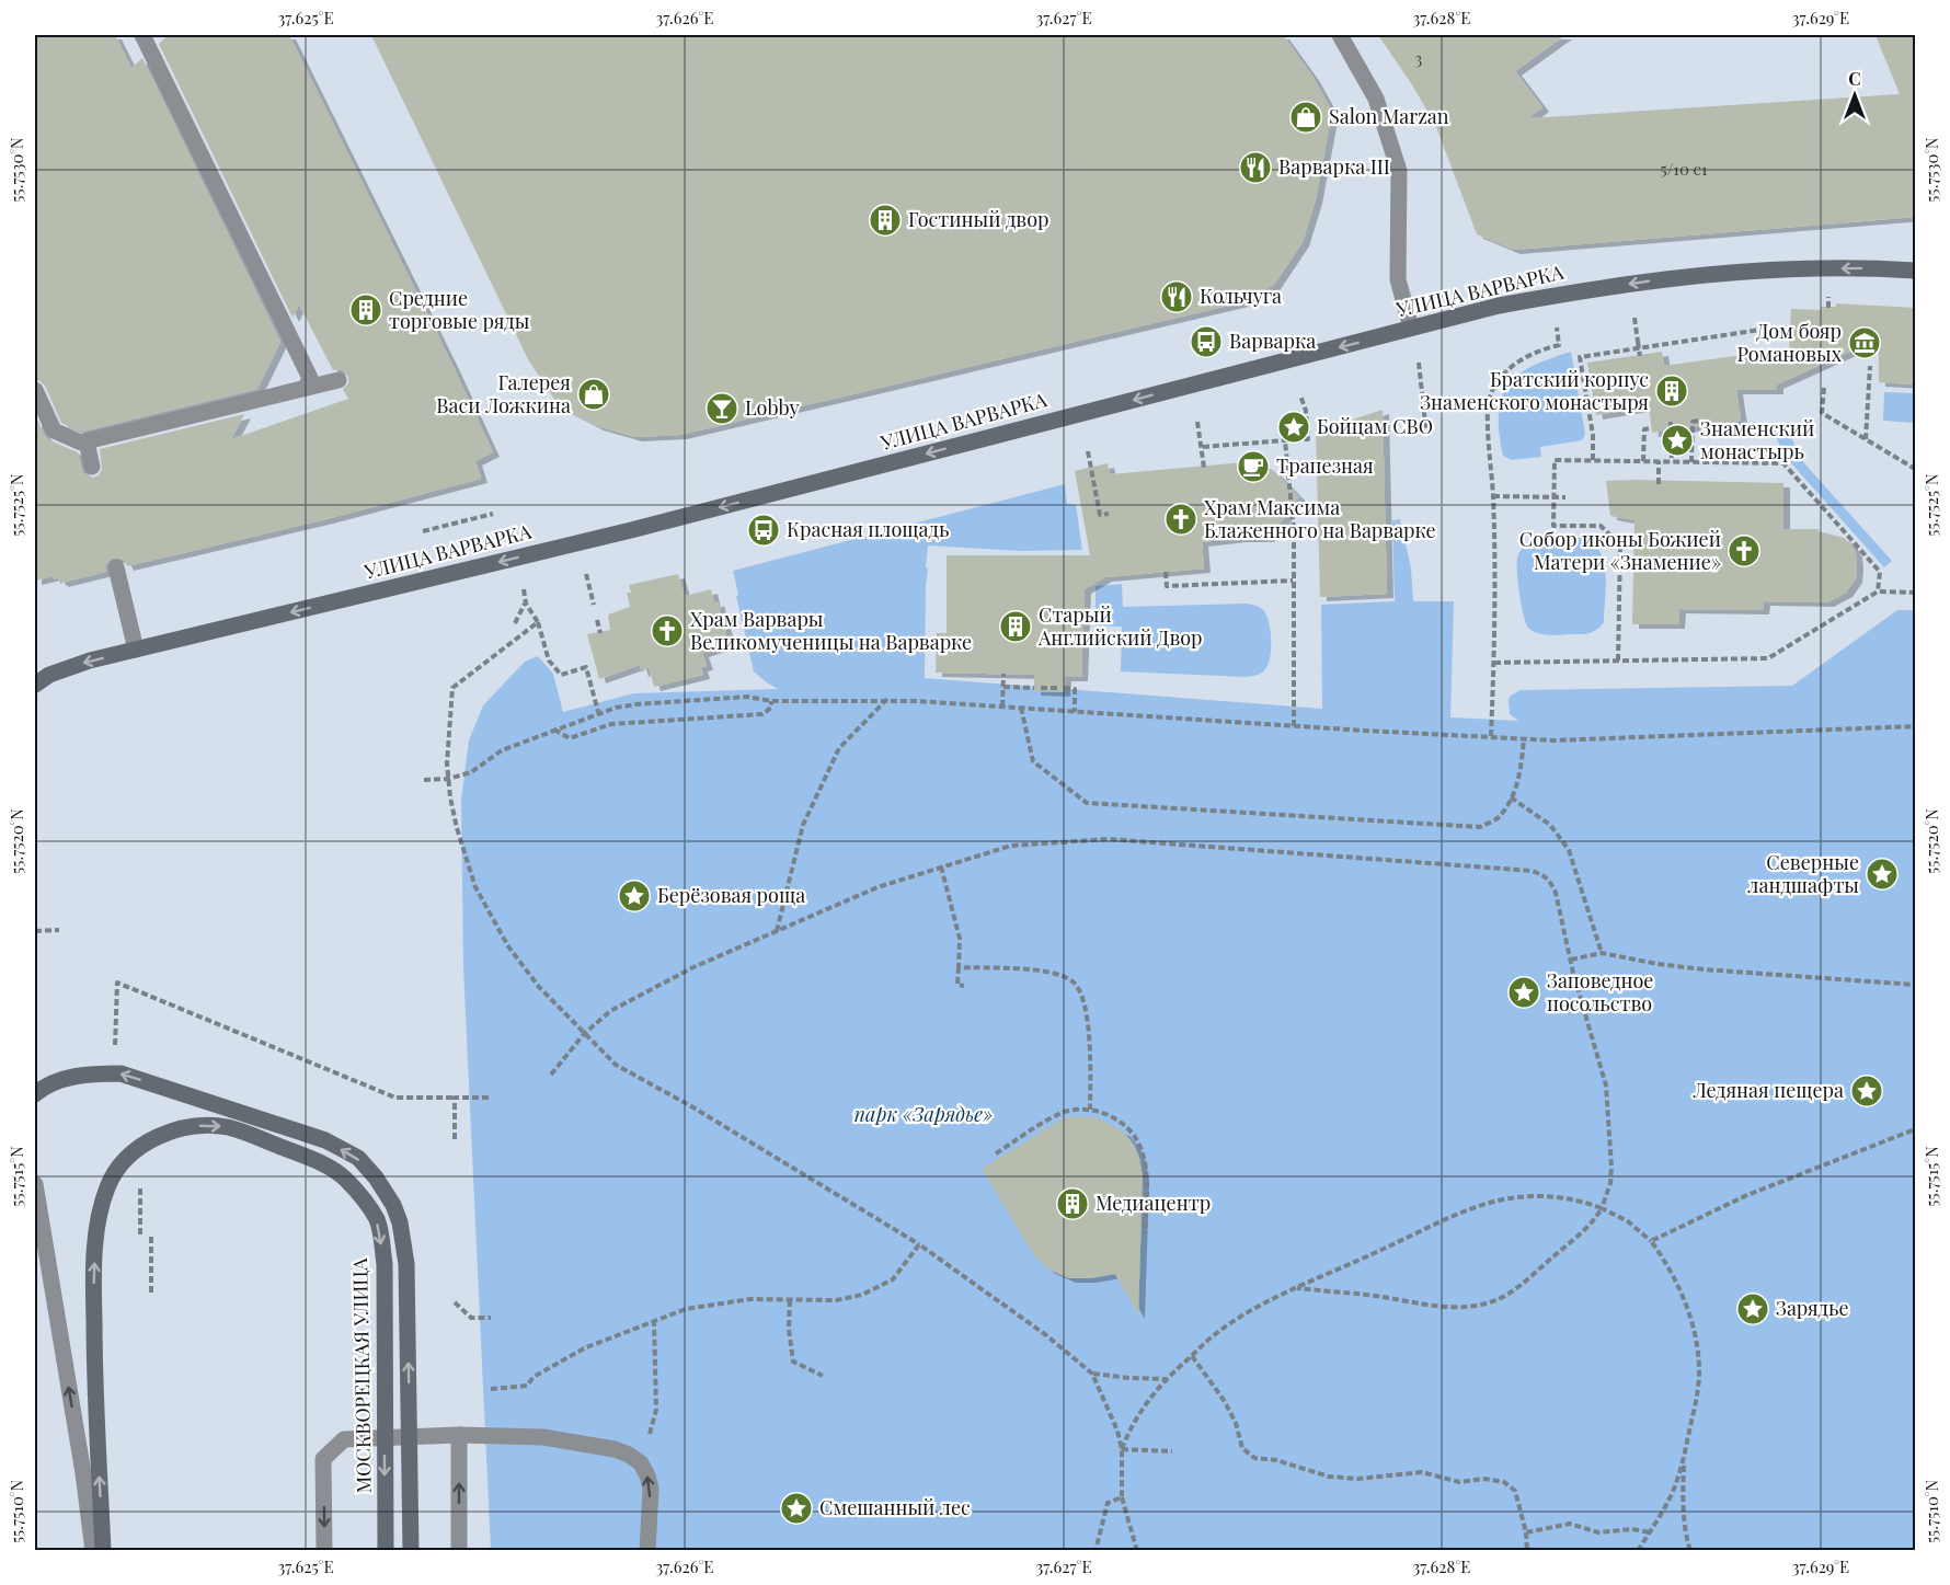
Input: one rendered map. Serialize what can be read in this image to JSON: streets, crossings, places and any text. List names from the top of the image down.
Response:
{
  "streets": {
    "street": ["УЛИЦА ВАРВАРКА", "МОСКВОРЕЦКАЯ УЛИЦА"]
  },
  "one_way": ["УЛИЦА ВАРВАРКА"],
  "parks": ["парк «Зарядье»"],
  "places": {
    "shop": ["Salon Marzan", "Галерея Васи Ложкина"],
    "restaurant": ["Варварка III", "Кольчуга"],
    "building": [
      "Гостиный двор",
      "Средние торговые ряды",
      "Братский корпус Знаменского монастыря",
      "Старый Английский Двор",
      "Медиацентр"
    ],
    "bus stop": ["Варварка", "Красная площадь"],
    "museum": ["Дом бояр Романовых"],
    "bar": ["Lobby"],
    "place": [
      "Бойцам СВО",
      "Знаменский монастырь",
      "Северные ландшафты",
      "Берёзовая роща",
      "Заповедное посольство",
      "Ледяная пещера",
      "Зарядье",
      "Смешанный лес"
    ],
    "cafe": ["Трапезная"],
    "church": ["Храм Максима Блаженного на Варварке", "Собор иконы Божией Матери «Знамение»", "Храм Варвары Великомученицы на Варварке"]
  },
  "house_numbers": ["3", "5/10 с1"],
  "north": "top",
  "coordinates": [
    "37.625°E",
    "37.626°E",
    "37.627°E",
    "37.628°E",
    "37.629°E",
    "55.7530°N",
    "55.7525°N",
    "55.7520°N",
    "55.7515°N",
    "55.7510°N"
  ]
}
